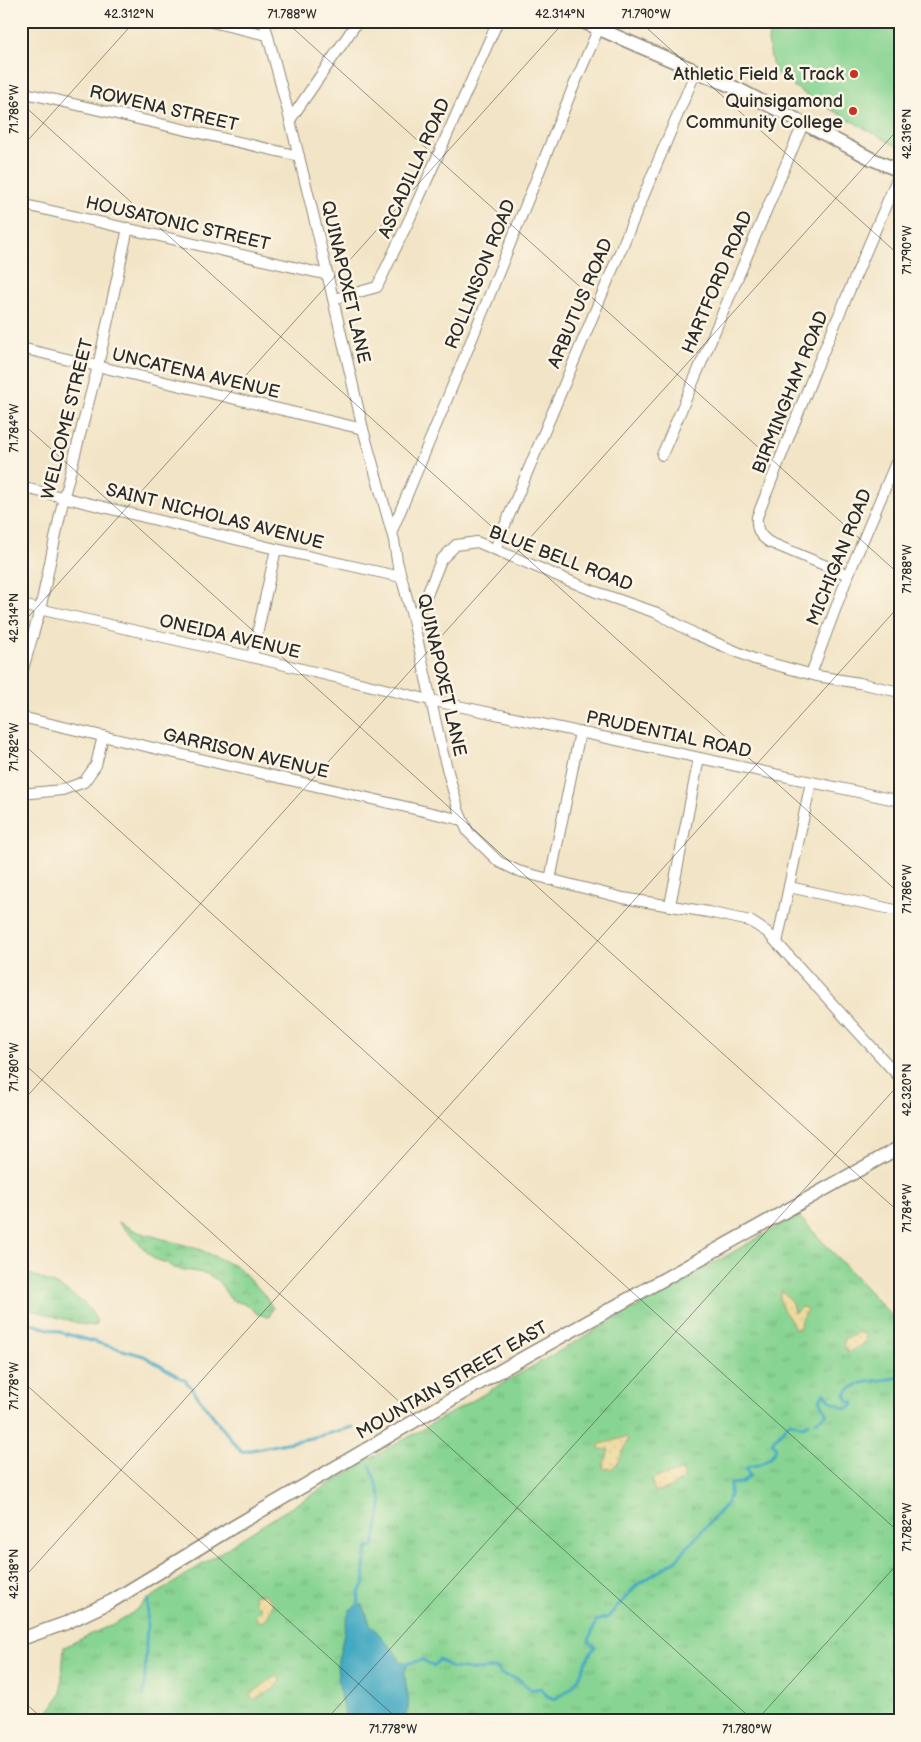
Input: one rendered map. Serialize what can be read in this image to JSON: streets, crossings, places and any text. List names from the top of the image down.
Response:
{
  "streets": {
    "main road": ["MOUNTAIN STREET EAST"],
    "street": [
      "ROWENA STREET",
      "ASCADILLA ROAD",
      "HOUSATONIC STREET",
      "ROLLINSON ROAD",
      "QUINAPOXET LANE",
      "HARTFORD ROAD",
      "ARBUTUS ROAD",
      "UNCATENA AVENUE",
      "BIRMINGHAM ROAD",
      "WELCOME STREET",
      "SAINT NICHOLAS AVENUE",
      "MICHIGAN ROAD",
      "BLUE BELL ROAD",
      "ONEIDA AVENUE",
      "PRUDENTIAL ROAD",
      "GARRISON AVENUE"
    ]
  },
  "crossings": [
    ["ROWENA STREET", "QUINAPOXET LANE"],
    ["ASCADILLA ROAD", "QUINAPOXET LANE"],
    ["HOUSATONIC STREET", "QUINAPOXET LANE"],
    ["HOUSATONIC STREET", "WELCOME STREET"],
    ["ROLLINSON ROAD", "QUINAPOXET LANE"],
    ["QUINAPOXET LANE", "UNCATENA AVENUE"],
    ["QUINAPOXET LANE", "SAINT NICHOLAS AVENUE"],
    ["QUINAPOXET LANE", "BLUE BELL ROAD"],
    ["QUINAPOXET LANE", "ONEIDA AVENUE"],
    ["QUINAPOXET LANE", "PRUDENTIAL ROAD"],
    ["QUINAPOXET LANE", "GARRISON AVENUE"],
    ["ARBUTUS ROAD", "BLUE BELL ROAD"],
    ["UNCATENA AVENUE", "WELCOME STREET"],
    ["BIRMINGHAM ROAD", "MICHIGAN ROAD"],
    ["WELCOME STREET", "SAINT NICHOLAS AVENUE"],
    ["WELCOME STREET", "ONEIDA AVENUE"],
    ["MICHIGAN ROAD", "BLUE BELL ROAD"],
    ["ONEIDA AVENUE", "PRUDENTIAL ROAD"]
  ],
  "places": ["Athletic Field & Track", "Quinsigamond Community College"],
  "coordinates": [
    "42.312°N",
    "71.788°W",
    "42.314°N",
    "71.790°W",
    "71.786°W",
    "42.316°N",
    "71.784°W",
    "71.782°W",
    "71.780°W",
    "42.320°N",
    "71.778°W",
    "42.318°N"
  ]
}
